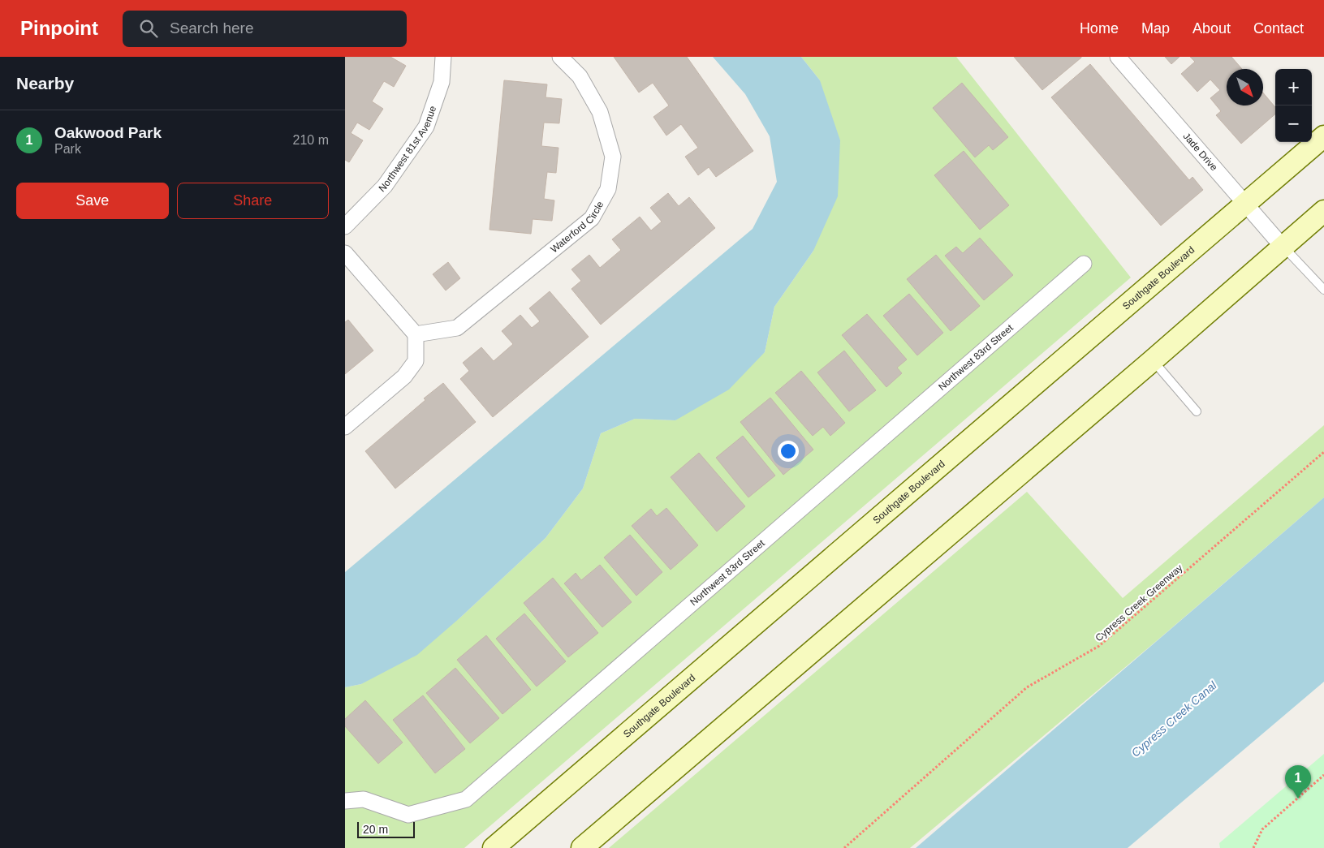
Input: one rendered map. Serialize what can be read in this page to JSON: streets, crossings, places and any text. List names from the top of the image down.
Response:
{
  "streets": {
    "main road": ["Southgate Boulevard"],
    "street": [
      "Northwest 81st Avenue",
      "Jade Drive",
      "Waterford Circle",
      "Northwest 83rd Street"
    ],
    "path": ["Cypress Creek Greenway"]
  },
  "crossings": [
    ["Jade Drive", "Southgate Boulevard"]
  ],
  "water": ["Cypress Creek Canal"],
  "scale_bar": "20 m",
  "north": "bottom right",
  "page": {
    "header": "Pinpoint",
    "search": "Search here",
    "nav": [
      "Home",
      "Map",
      "About",
      "Contact"
    ],
    "heading": "Nearby",
    "map_buttons": ["+", "−"],
    "list": [
      {
        "mark": "1",
        "name": "Oakwood Park",
        "note": "Park",
        "value": "210 m"
      }
    ],
    "buttons": ["Save", "Share"],
    "pins": "1",
    "scale": "20 m"
  }
}
